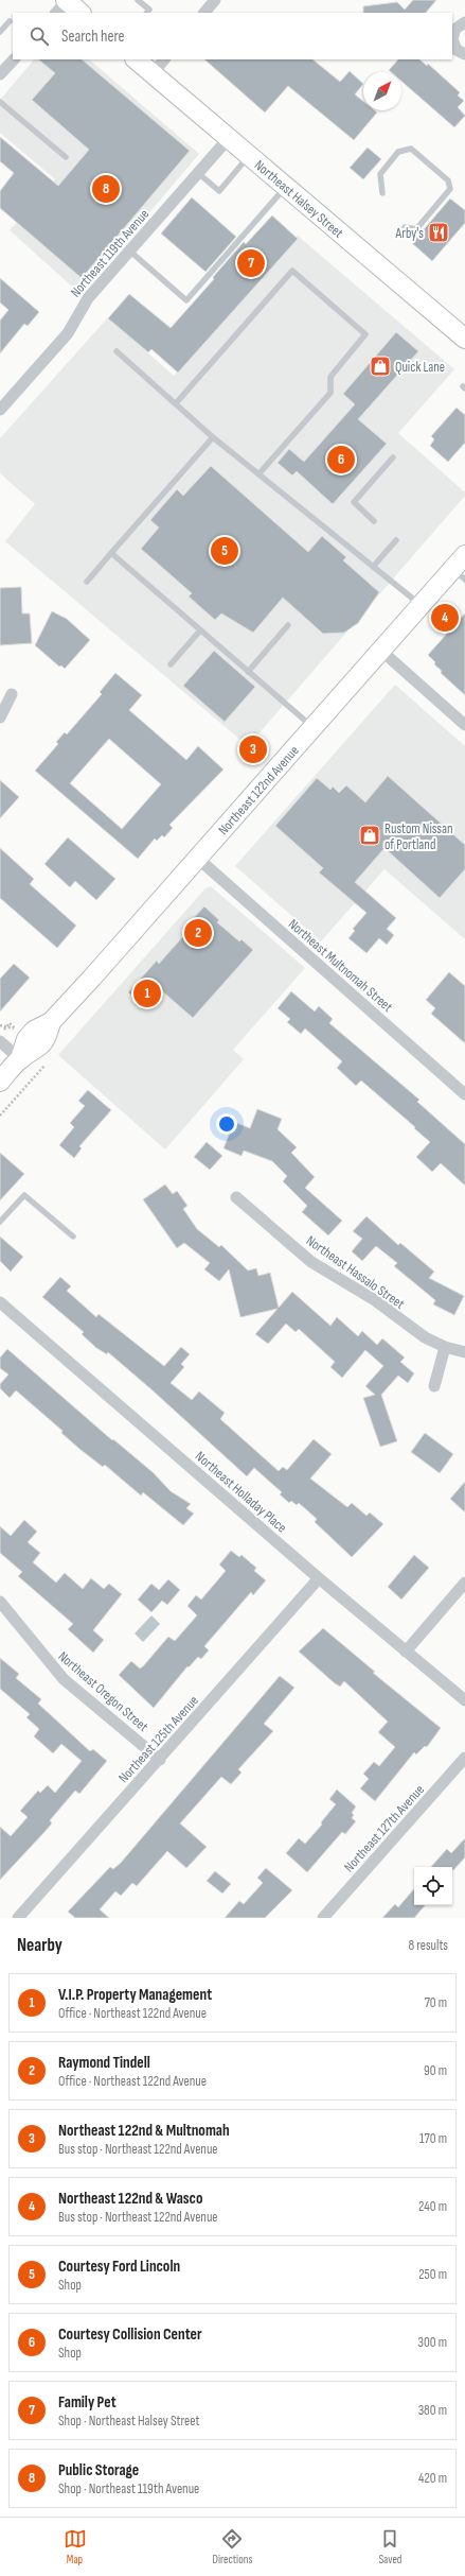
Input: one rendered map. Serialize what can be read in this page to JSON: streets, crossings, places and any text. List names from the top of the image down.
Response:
{
  "streets": {
    "main road": ["Northeast Halsey Street", "Northeast 122nd Avenue"],
    "street": [
      "Northeast 119th Avenue",
      "Northeast Multnomah Street",
      "Northeast Hassalo Street",
      "Northeast Holladay Place",
      "Northeast Oregon Street",
      "Northeast 125th Avenue",
      "Northeast 127th Avenue"
    ]
  },
  "crossings": [
    ["Northeast Halsey Street", "Northeast 119th Avenue"],
    ["Northeast 122nd Avenue", "Northeast Multnomah Street"],
    ["Northeast Holladay Place", "Northeast 125th Avenue"],
    ["Northeast Oregon Street", "Northeast 125th Avenue"]
  ],
  "places": {
    "restaurant": ["Arby's"],
    "shop": ["Quick Lane", "Rustom Nissan of Portland"]
  },
  "north": "top right",
  "page": {
    "search": "Search here",
    "pins": [
      "8",
      "7",
      "6",
      "5",
      "4",
      "3",
      "2",
      "1"
    ],
    "heading": ["Nearby", "8 results"],
    "list": [
      {
        "mark": "1",
        "name": "V.I.P. Property Management",
        "note": "Office · Northeast 122nd Avenue",
        "value": "70 m"
      },
      {
        "mark": "2",
        "name": "Raymond Tindell",
        "note": "Office · Northeast 122nd Avenue",
        "value": "90 m"
      },
      {
        "mark": "3",
        "name": "Northeast 122nd & Multnomah",
        "note": "Bus stop · Northeast 122nd Avenue",
        "value": "170 m"
      },
      {
        "mark": "4",
        "name": "Northeast 122nd & Wasco",
        "note": "Bus stop · Northeast 122nd Avenue",
        "value": "240 m"
      },
      {
        "mark": "5",
        "name": "Courtesy Ford Lincoln",
        "note": "Shop",
        "value": "250 m"
      },
      {
        "mark": "6",
        "name": "Courtesy Collision Center",
        "note": "Shop",
        "value": "300 m"
      },
      {
        "mark": "7",
        "name": "Family Pet",
        "note": "Shop · Northeast Halsey Street",
        "value": "380 m"
      },
      {
        "mark": "8",
        "name": "Public Storage",
        "note": "Shop · Northeast 119th Avenue",
        "value": "420 m"
      }
    ],
    "nav": ["Map", "Directions", "Saved"]
  }
}
